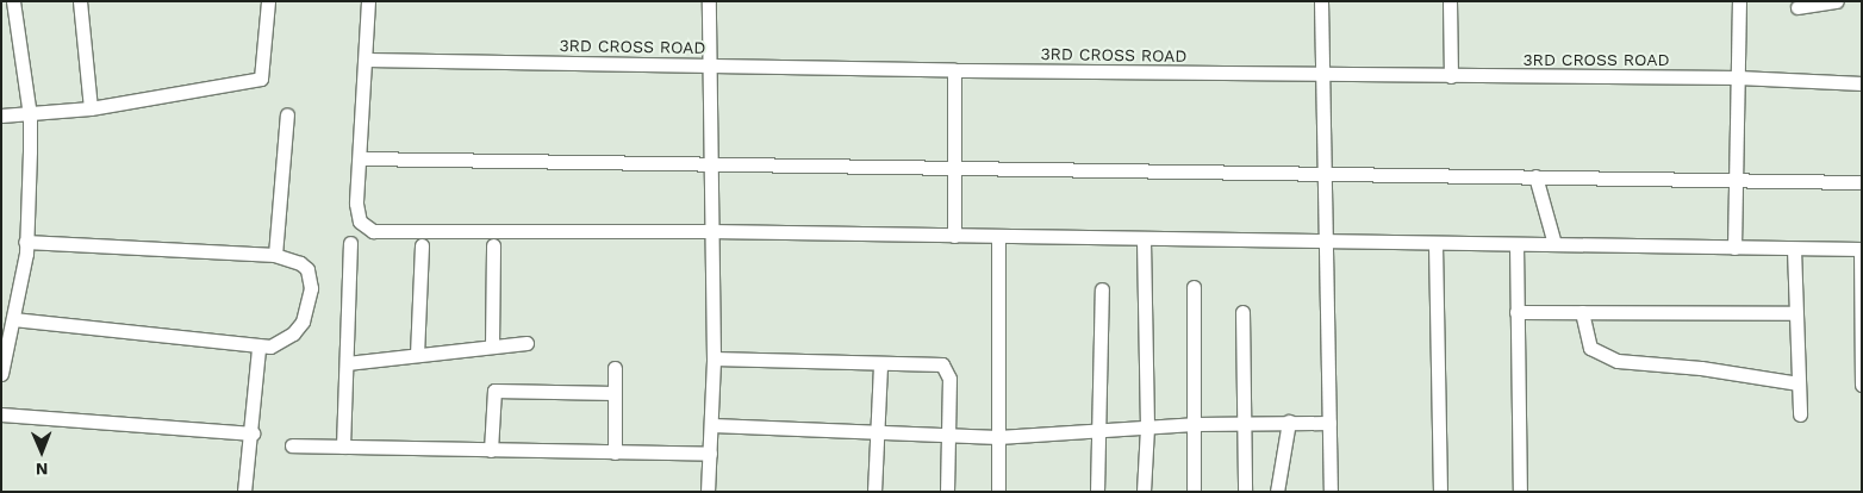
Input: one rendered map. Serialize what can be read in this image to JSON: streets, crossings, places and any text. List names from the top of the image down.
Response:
{
  "streets": {
    "street": ["3RD CROSS ROAD"]
  },
  "north": "bottom"
}
